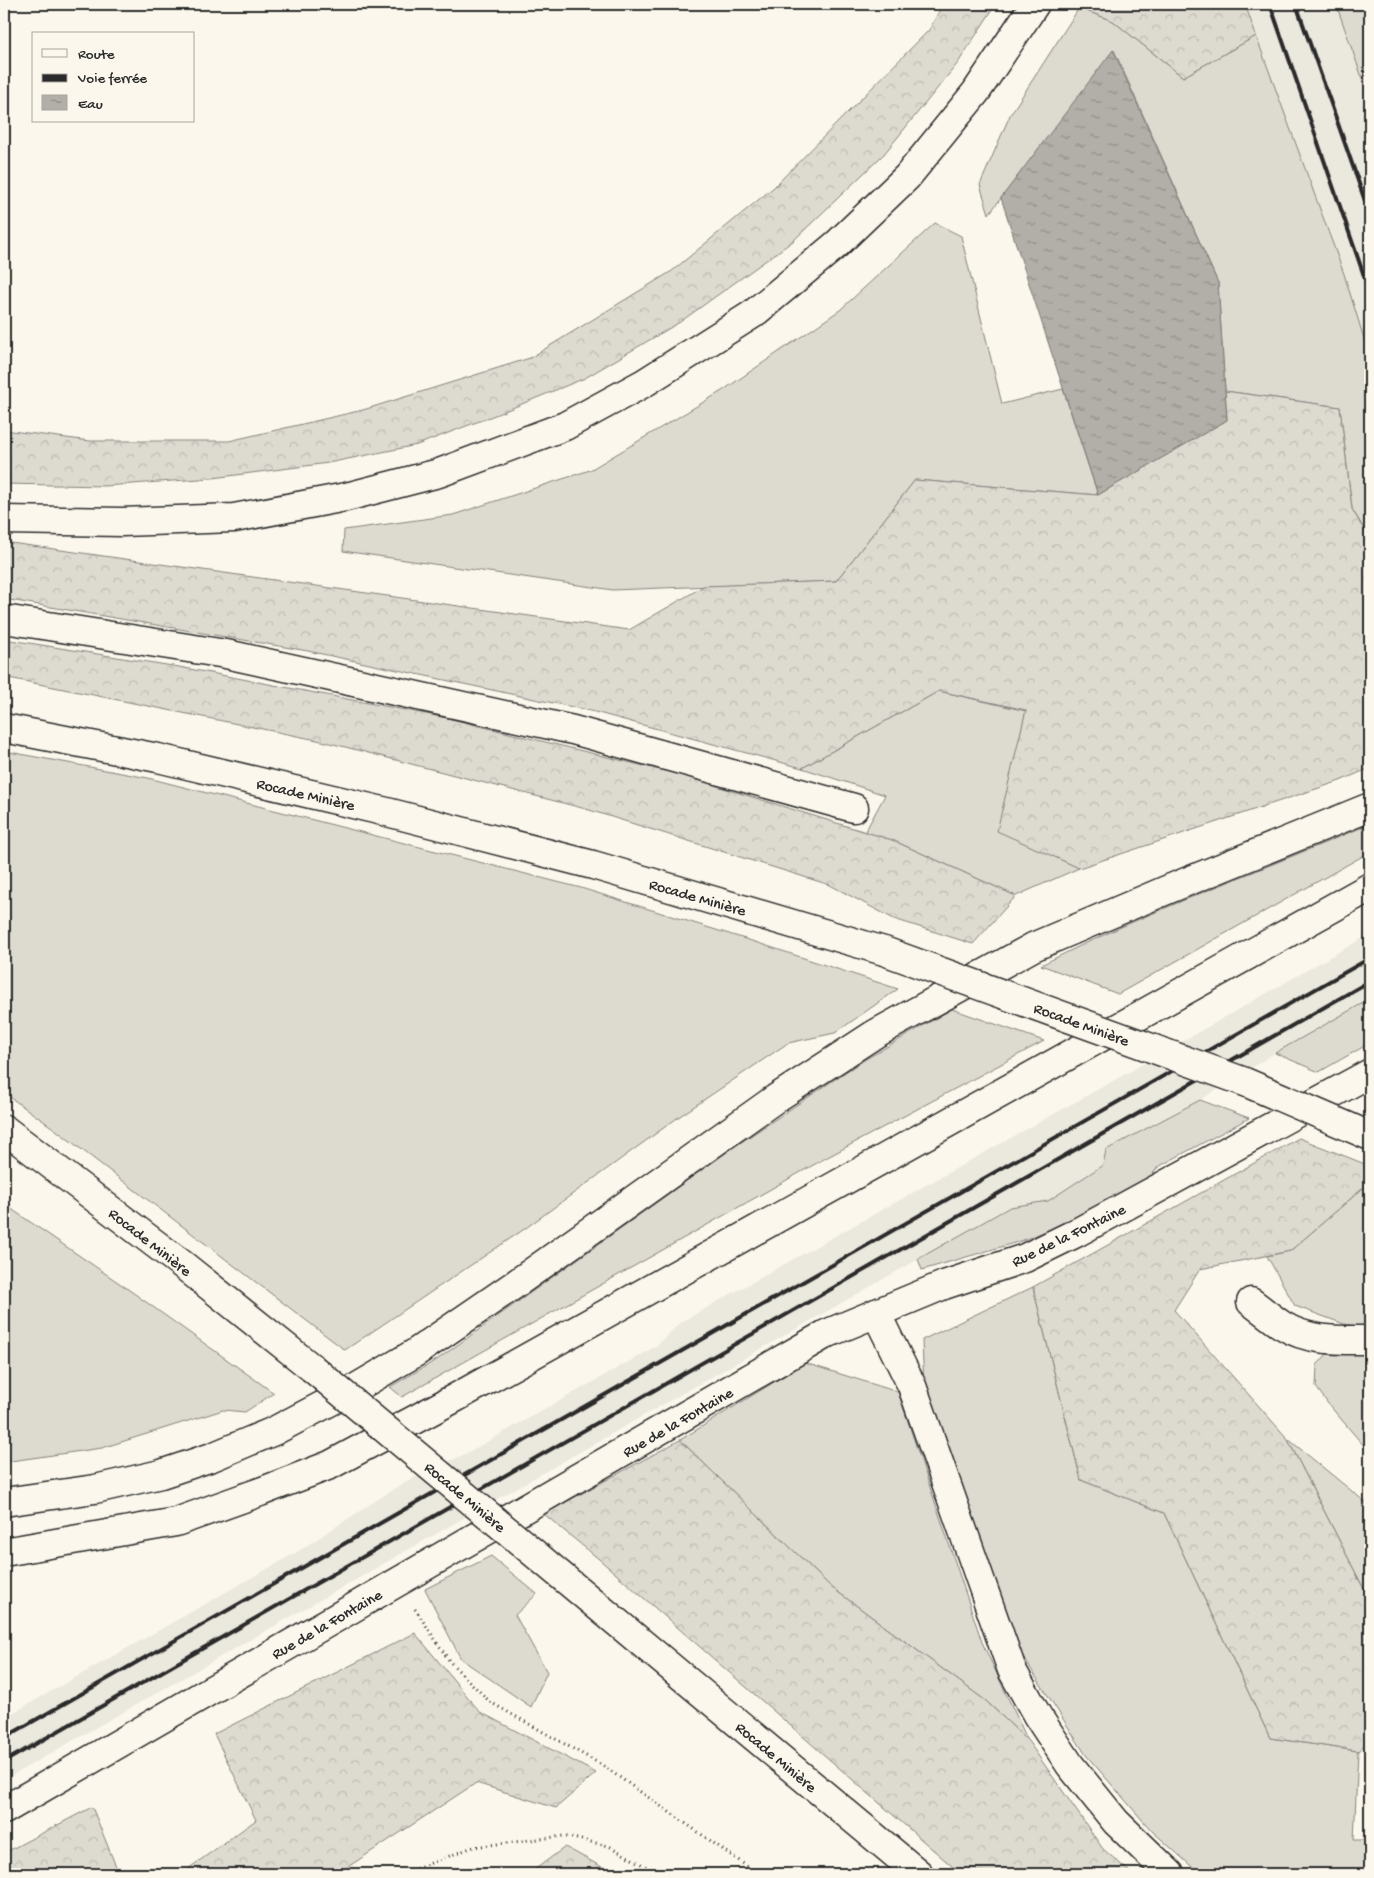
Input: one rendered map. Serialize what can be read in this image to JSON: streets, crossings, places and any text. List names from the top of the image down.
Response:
{
  "streets": {
    "main road": ["Rocade Minière", "Rue de la Fontaine"]
  },
  "legend": ["Route", "Voie ferrée", "Eau"]
}
